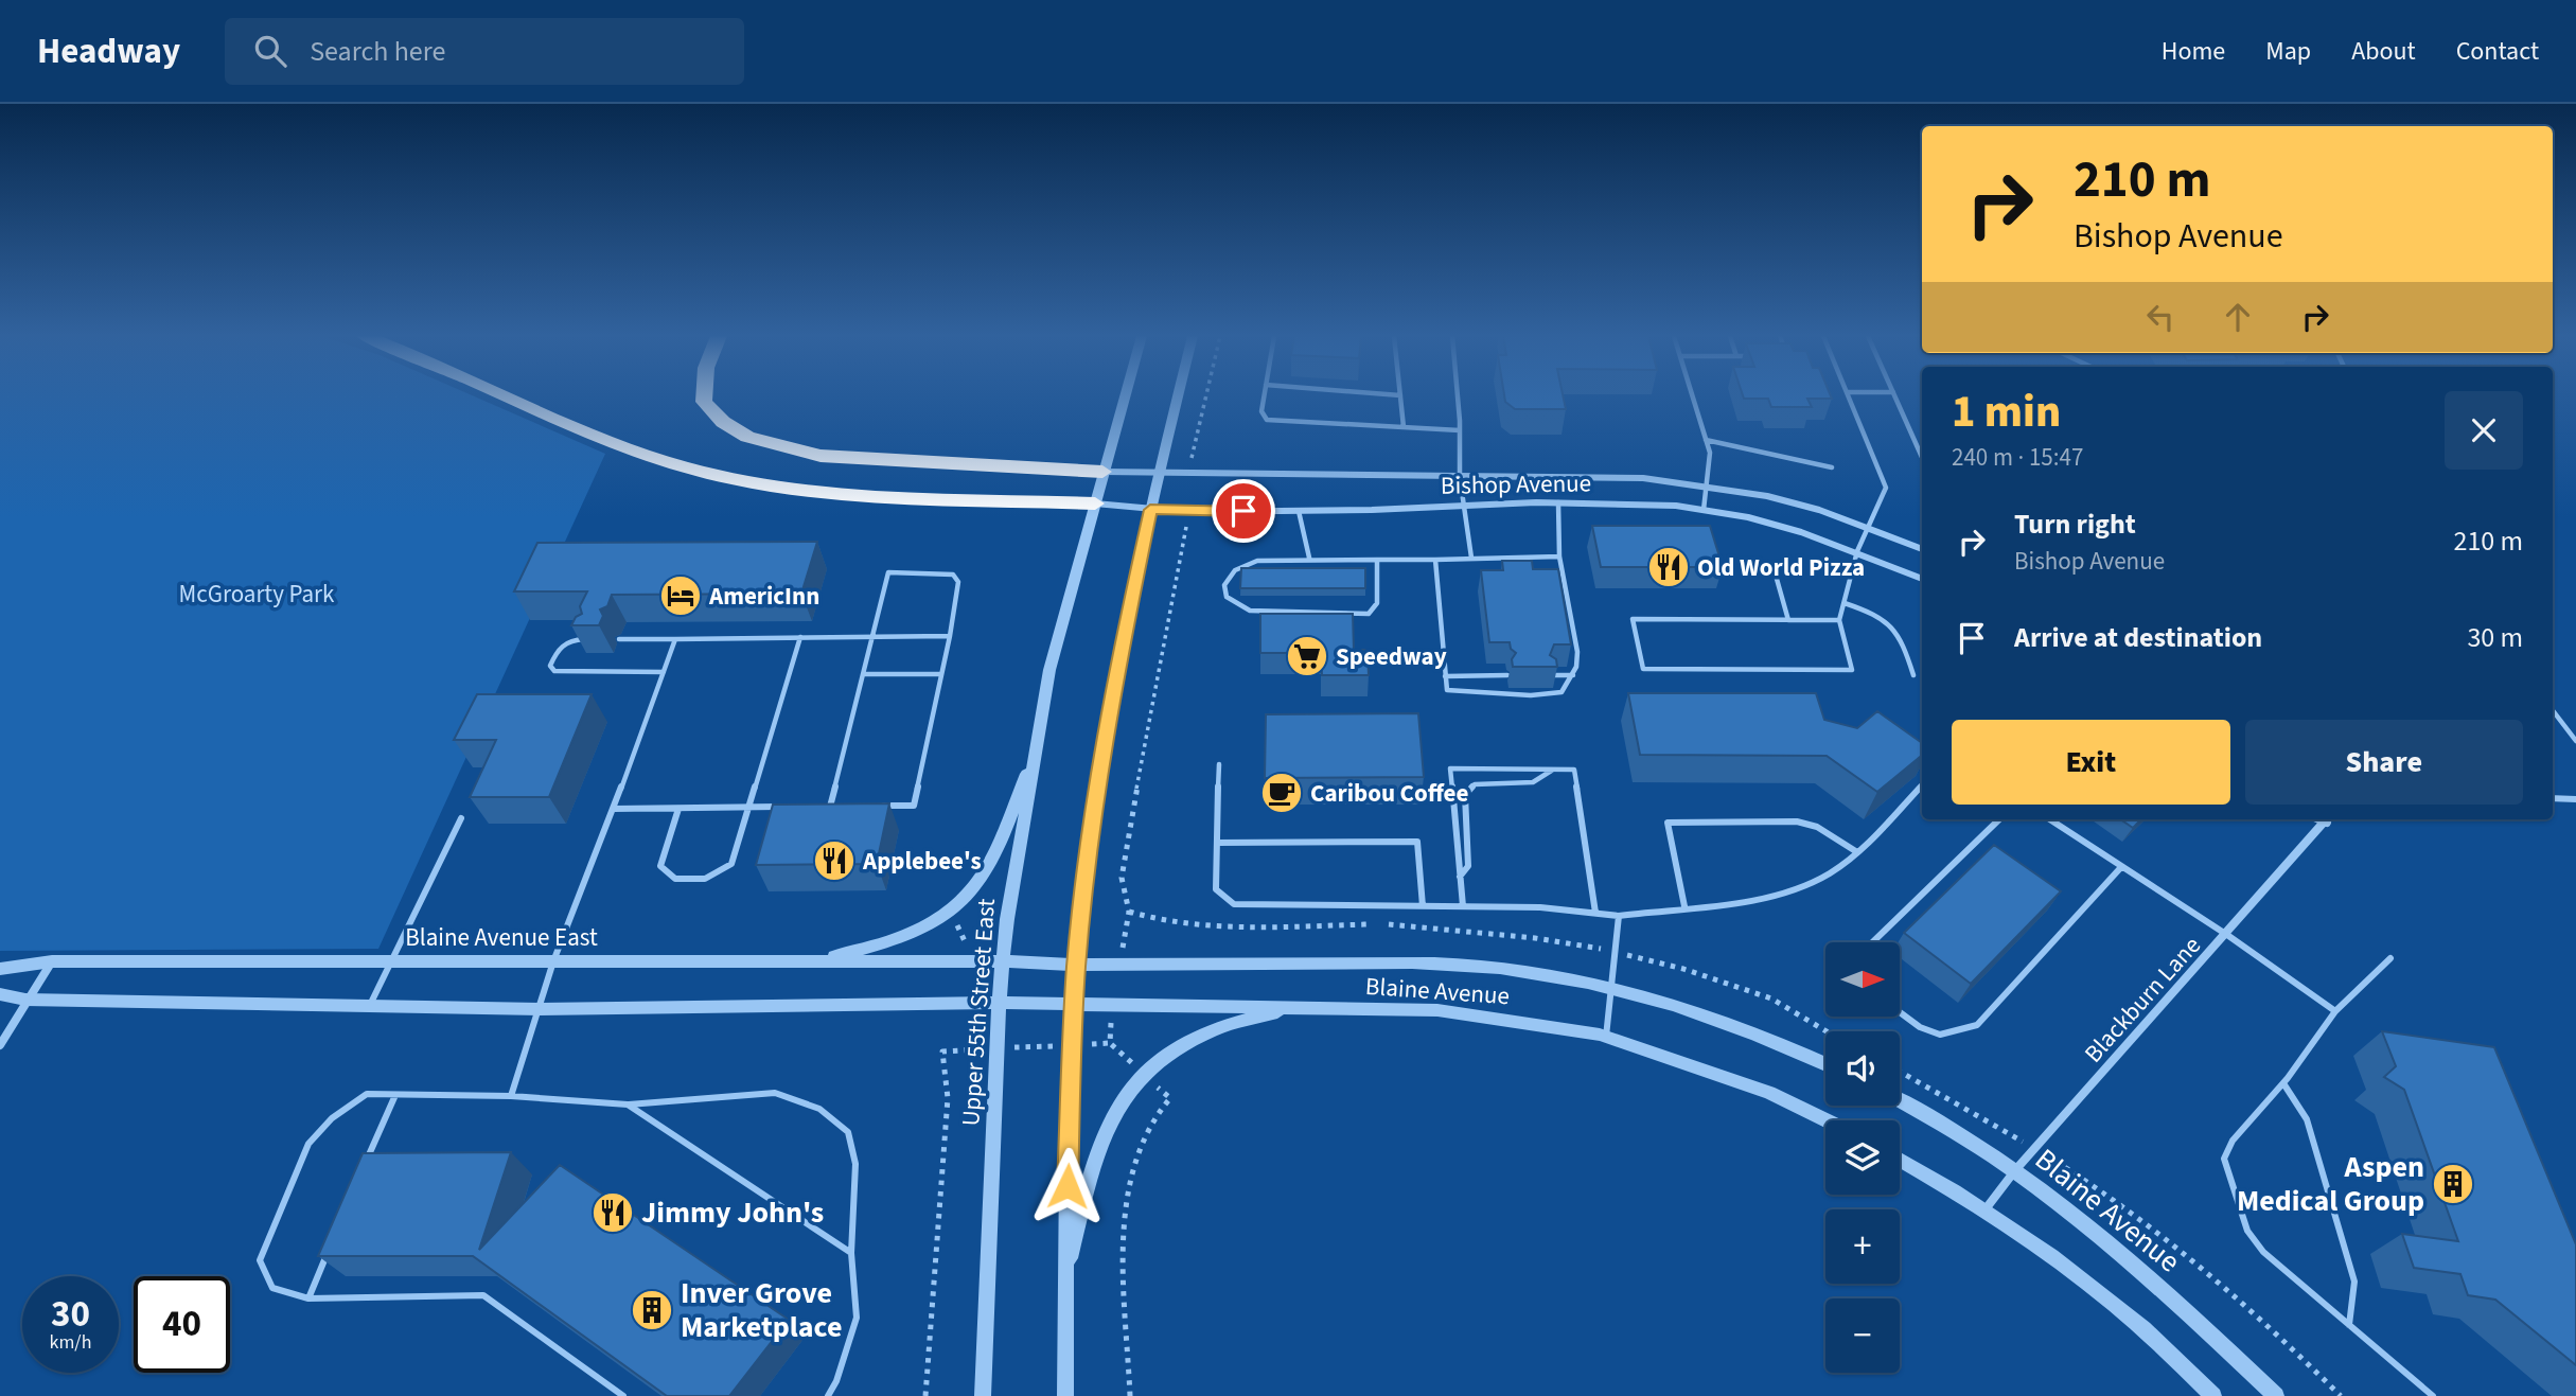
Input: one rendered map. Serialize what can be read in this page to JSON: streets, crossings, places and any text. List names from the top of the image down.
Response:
{
  "streets": {
    "street": [
      "Bishop Avenue",
      "Blaine Avenue East",
      "Blaine Avenue",
      "Blackburn Lane",
      "Upper 55th Street East"
    ]
  },
  "crossings": [
    ["Bishop Avenue", "Upper 55th Street East"],
    ["Blaine Avenue East", "Blaine Avenue"],
    ["Blaine Avenue East", "Upper 55th Street East"],
    ["Blaine Avenue", "Blackburn Lane"],
    ["Blaine Avenue", "Upper 55th Street East"]
  ],
  "parks": ["McGroarty Park"],
  "places": {
    "restaurant": ["Old World Pizza", "Applebee's", "Jimmy John's"],
    "hotel": ["AmericInn"],
    "supermarket": ["Speedway"],
    "cafe": ["Caribou Coffee"],
    "building": ["Aspen Medical Group", "Inver Grove Marketplace"]
  },
  "north": "right",
  "page": {
    "header": "Headway",
    "search": "Search here",
    "nav": [
      "Home",
      "Map",
      "About",
      "Contact"
    ],
    "turn": ["210 m", "Bishop Avenue"],
    "heading": ["1 min", "240 m · 15:47"],
    "list": [
      {
        "name": "Turn right",
        "note": "Bishop Avenue",
        "value": "210 m"
      },
      {
        "name": "Arrive at destination",
        "value": "30 m"
      }
    ],
    "buttons": ["Exit", "Share"],
    "map_buttons": ["+", "−"],
    "speed": "30 km/h",
    "limit": "40"
  }
}
